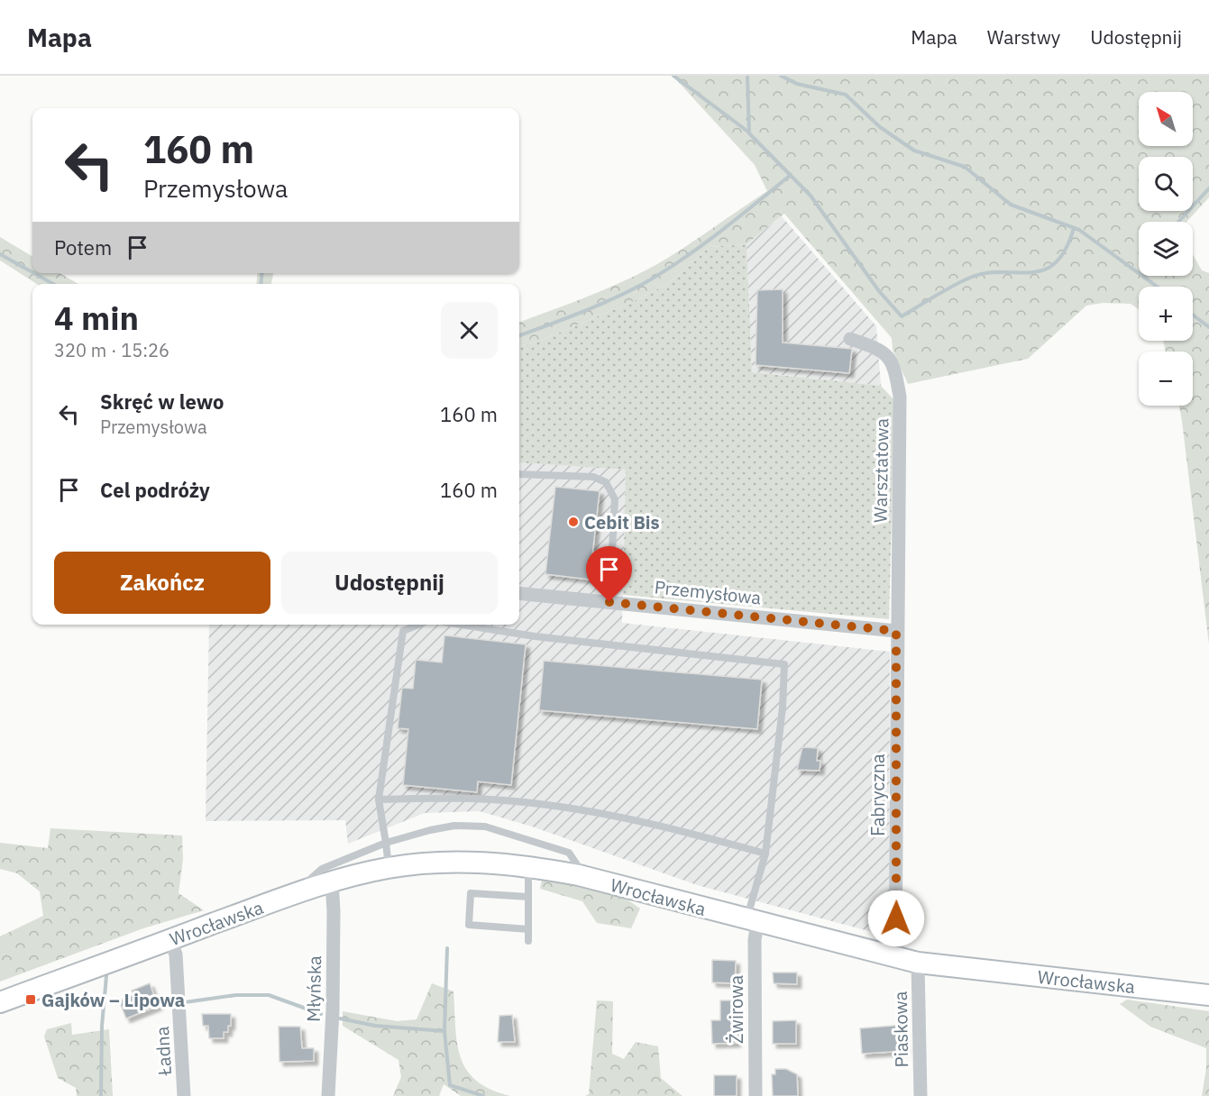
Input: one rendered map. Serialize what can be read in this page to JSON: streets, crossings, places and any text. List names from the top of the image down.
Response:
{
  "streets": {
    "main road": ["Wrocławska"],
    "street": [
      "Warsztatowa",
      "Przemysłowa",
      "Fabryczna",
      "Młyńska",
      "Żwirowa",
      "Piaskowa",
      "Ładna"
    ]
  },
  "crossings": [
    ["Warsztatowa", "Przemysłowa"],
    ["Warsztatowa", "Fabryczna"],
    ["Przemysłowa", "Fabryczna"],
    ["Fabryczna", "Wrocławska"],
    ["Wrocławska", "Młyńska"],
    ["Wrocławska", "Żwirowa"],
    ["Wrocławska", "Piaskowa"],
    ["Wrocławska", "Ładna"]
  ],
  "places": {
    "other": ["Cebit Bis"],
    "transit": ["Gajków – Lipowa"]
  },
  "north": "top left",
  "page": {
    "header": "Mapa",
    "nav": ["Mapa", "Warstwy", "Udostępnij"],
    "map_buttons": ["+", "−"],
    "turn": ["160 m", "Przemysłowa"],
    "then": "Potem",
    "heading": ["4 min", "320 m · 15:26"],
    "list": [
      {
        "name": "Skręć w lewo",
        "note": "Przemysłowa",
        "value": "160 m"
      },
      {
        "name": "Cel podróży",
        "value": "160 m"
      }
    ],
    "buttons": ["Zakończ", "Udostępnij"]
  }
}
